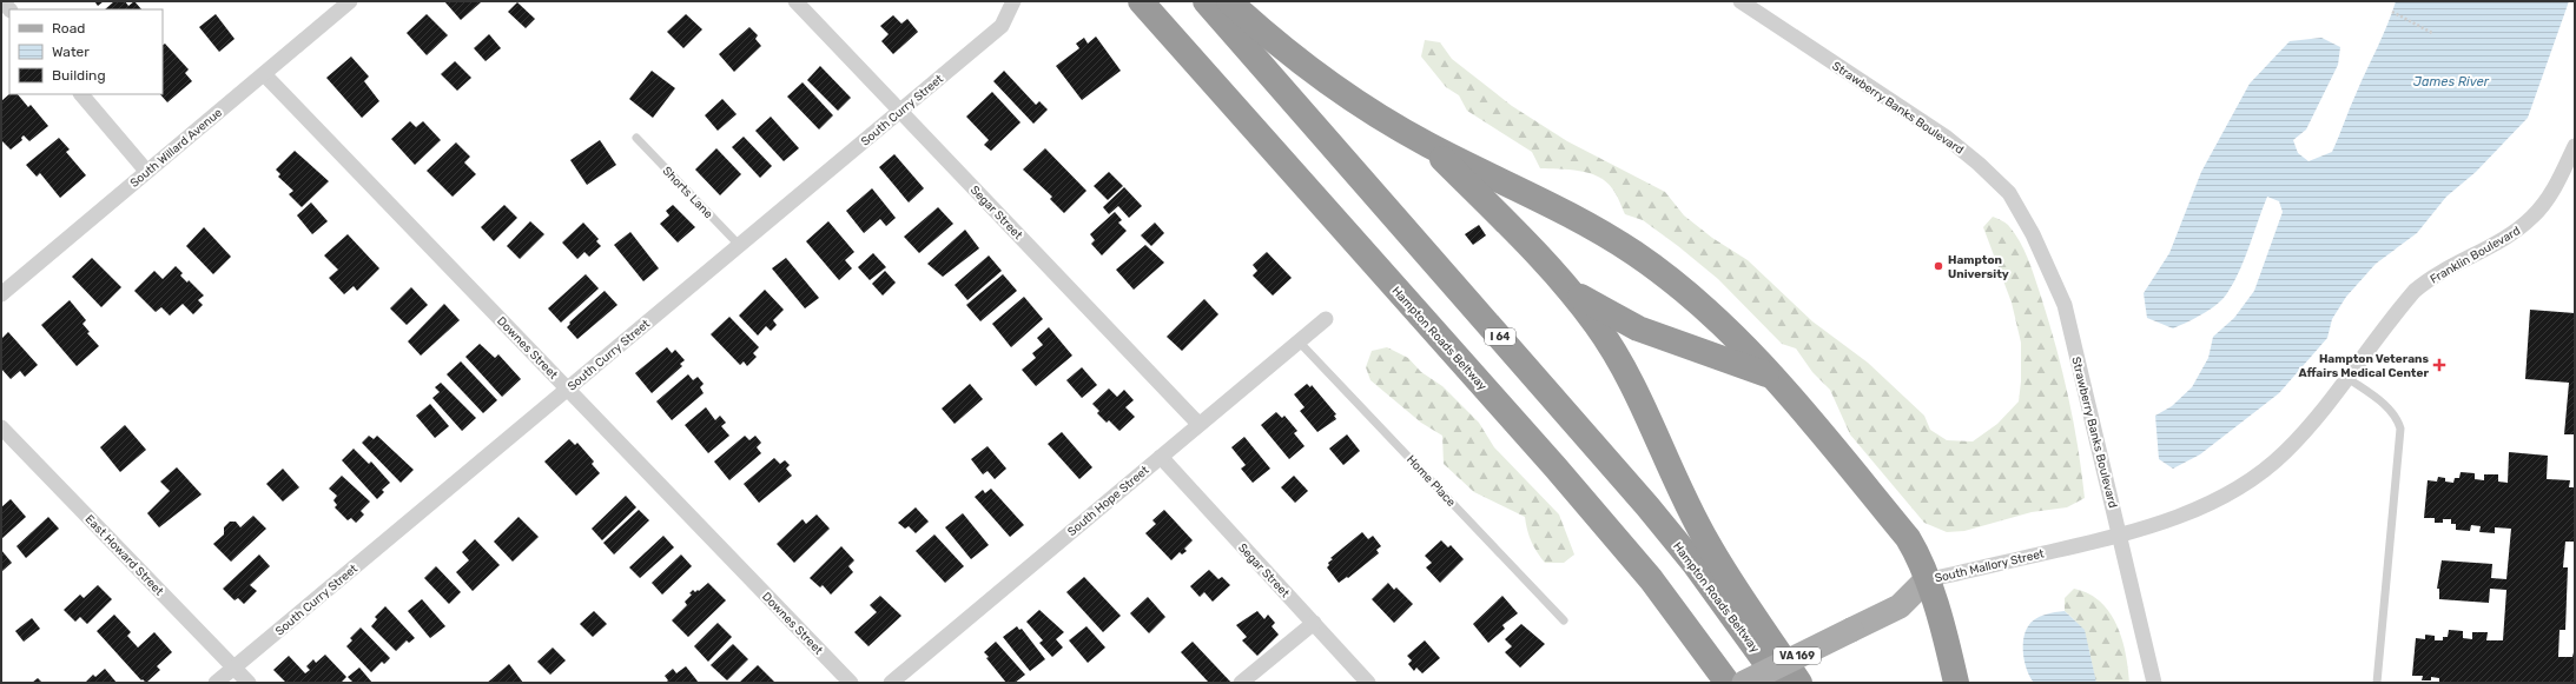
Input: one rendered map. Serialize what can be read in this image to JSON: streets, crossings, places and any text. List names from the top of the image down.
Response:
{
  "streets": {
    "highway": ["I 64", "Hampton Roads Beltway"],
    "main road": ["South Mallory Street", "VA 169"],
    "street": [
      "Strawberry Banks Boulevard",
      "South Curry Street",
      "South Willard Avenue",
      "Segar Street",
      "Franklin Boulevard",
      "Downes Street",
      "South Hope Street",
      "East Howard Street"
    ],
    "lane": ["Shorts Lane", "Home Place"]
  },
  "crossings": [
    ["Strawberry Banks Boulevard", "Franklin Boulevard"],
    ["Strawberry Banks Boulevard", "South Mallory Street"],
    ["South Curry Street", "Shorts Lane"],
    ["South Curry Street", "Segar Street"],
    ["South Curry Street", "Downes Street"],
    ["South Curry Street", "East Howard Street"],
    ["South Willard Avenue", "Downes Street"],
    ["Segar Street", "South Hope Street"],
    ["Franklin Boulevard", "South Mallory Street"],
    ["Home Place", "South Hope Street"]
  ],
  "water": ["James River"],
  "places": {
    "other": ["Hampton University"],
    "health": ["Hampton Veterans Affairs Medical Center"]
  },
  "legend": ["Road", "Water", "Building"]
}
